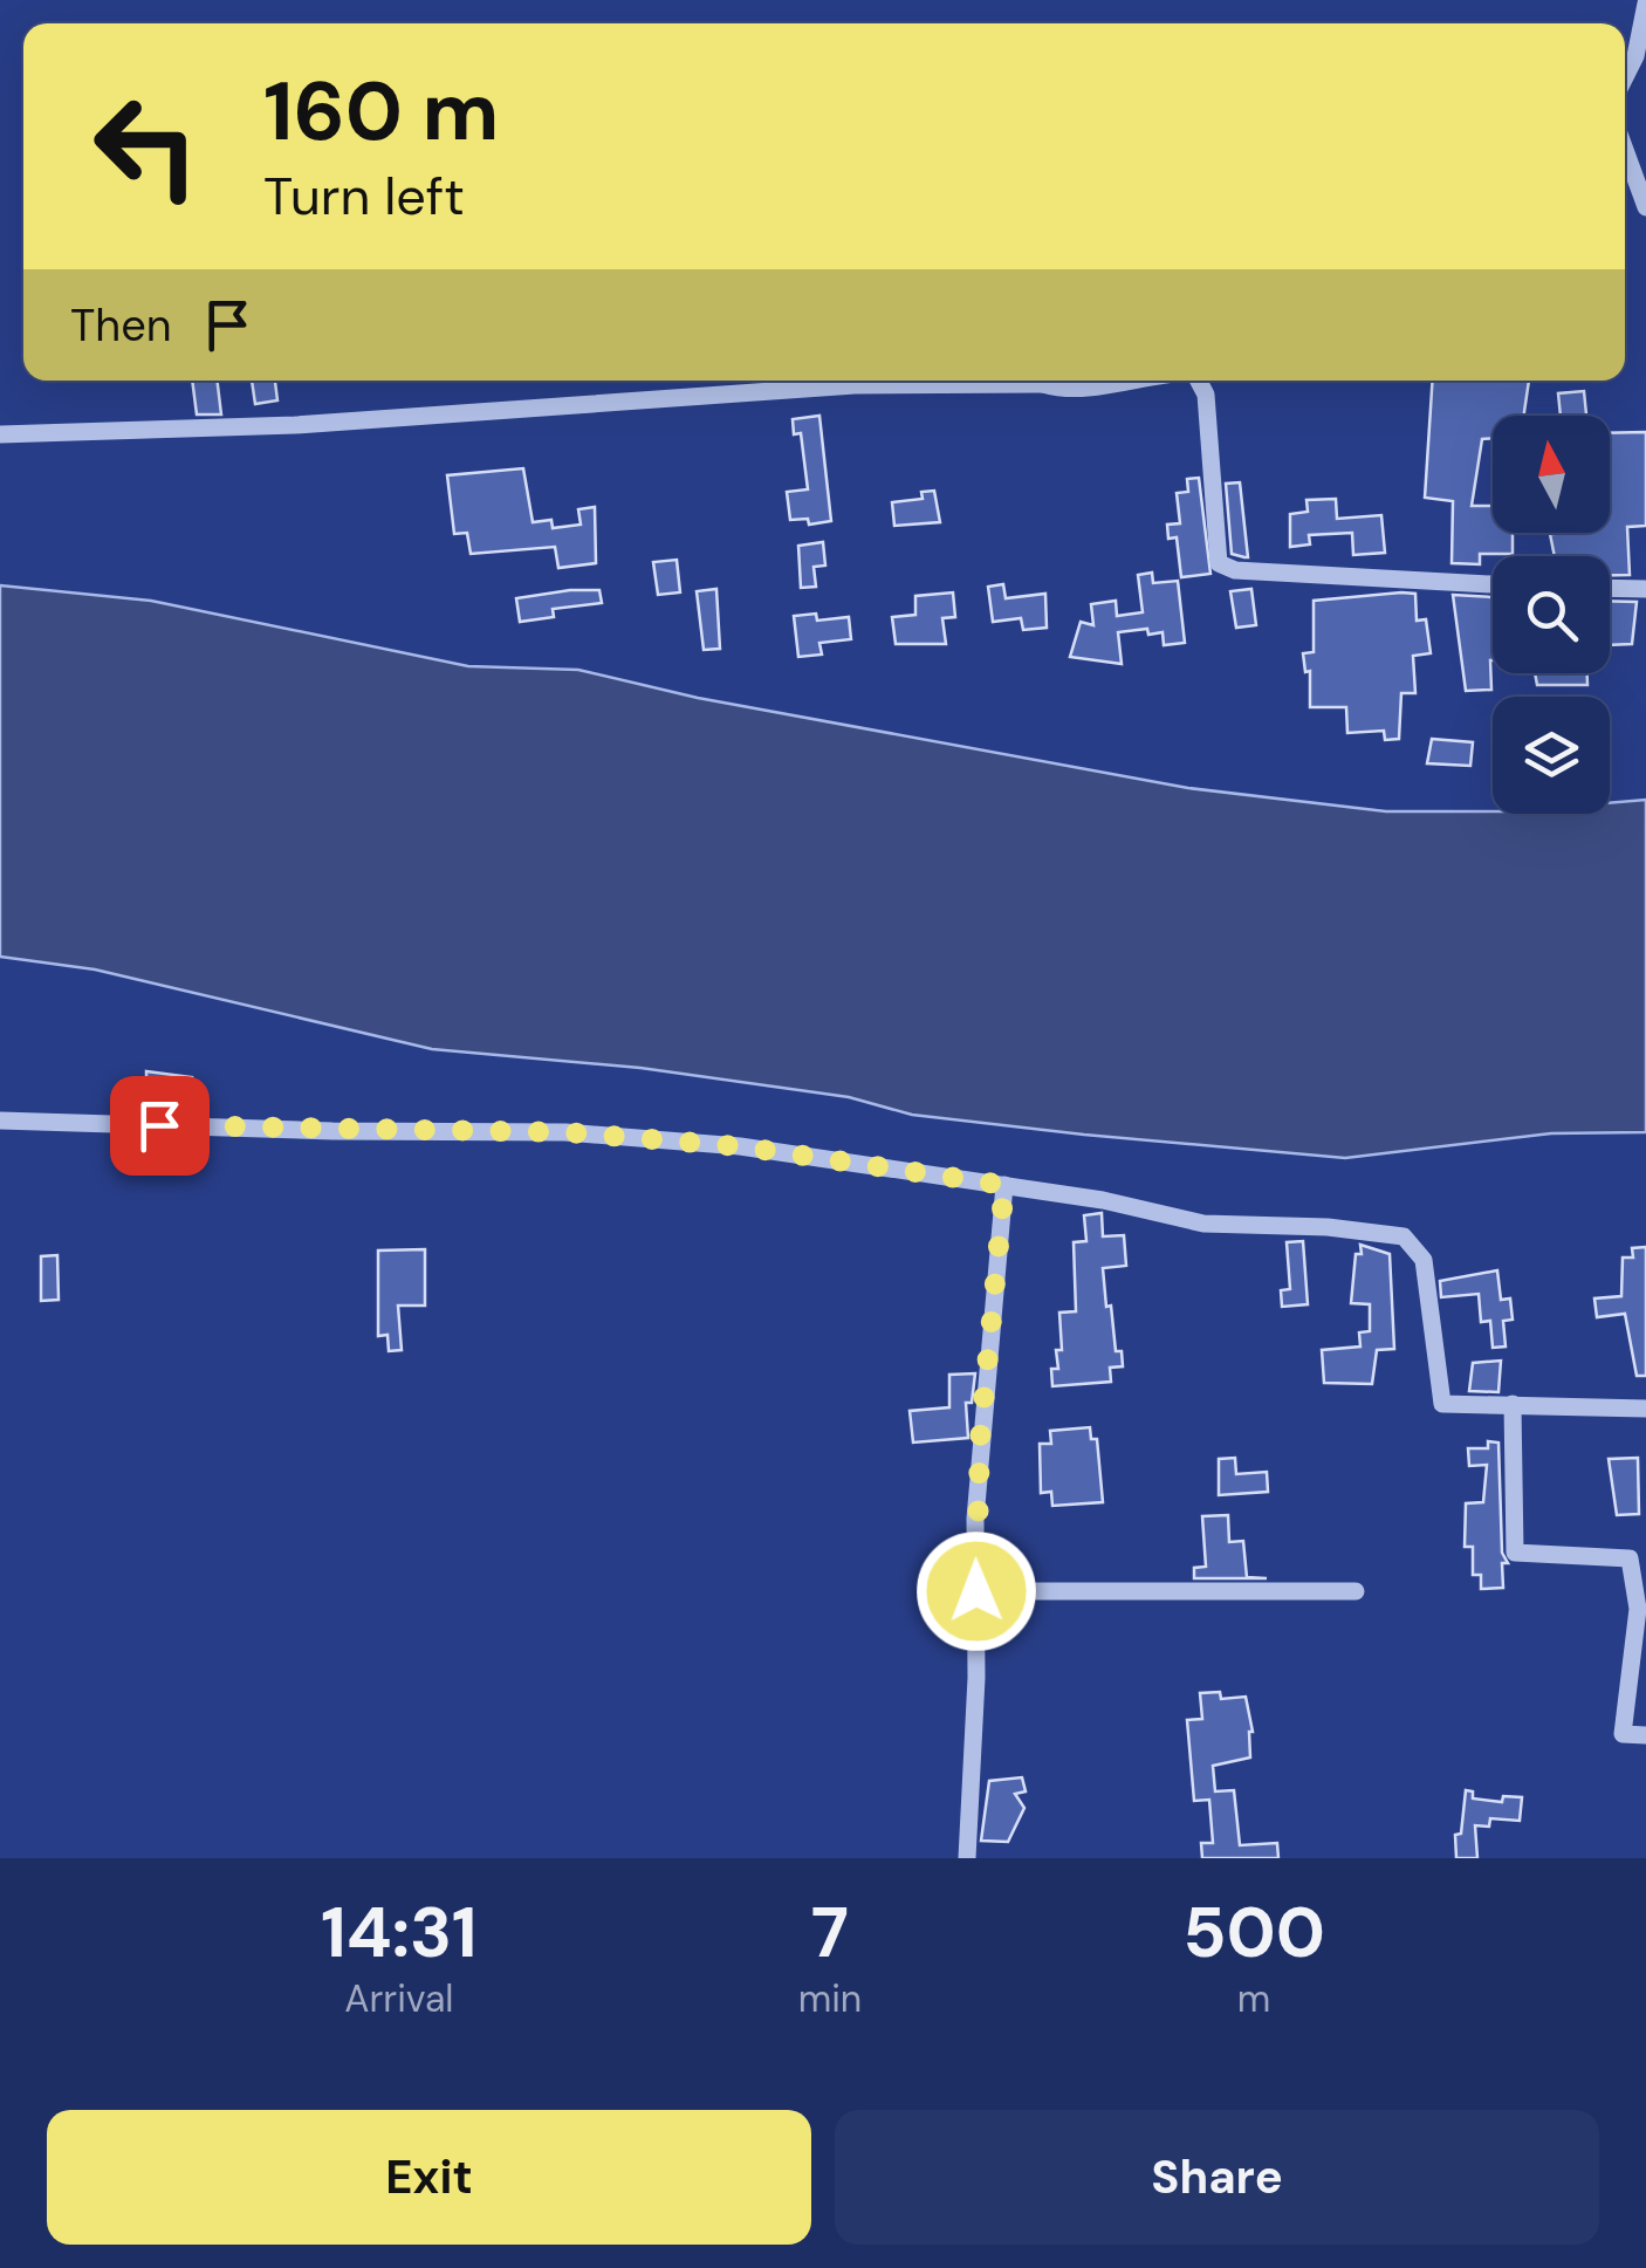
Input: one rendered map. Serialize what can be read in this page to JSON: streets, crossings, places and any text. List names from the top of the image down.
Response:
{
  "north": "top",
  "page": {
    "turn": ["160 m", "Turn left"],
    "then": "Then",
    "eta": [
      "14:31",
      "Arrival",
      "7",
      "min",
      "500",
      "m"
    ],
    "buttons": ["Exit", "Share"]
  }
}
